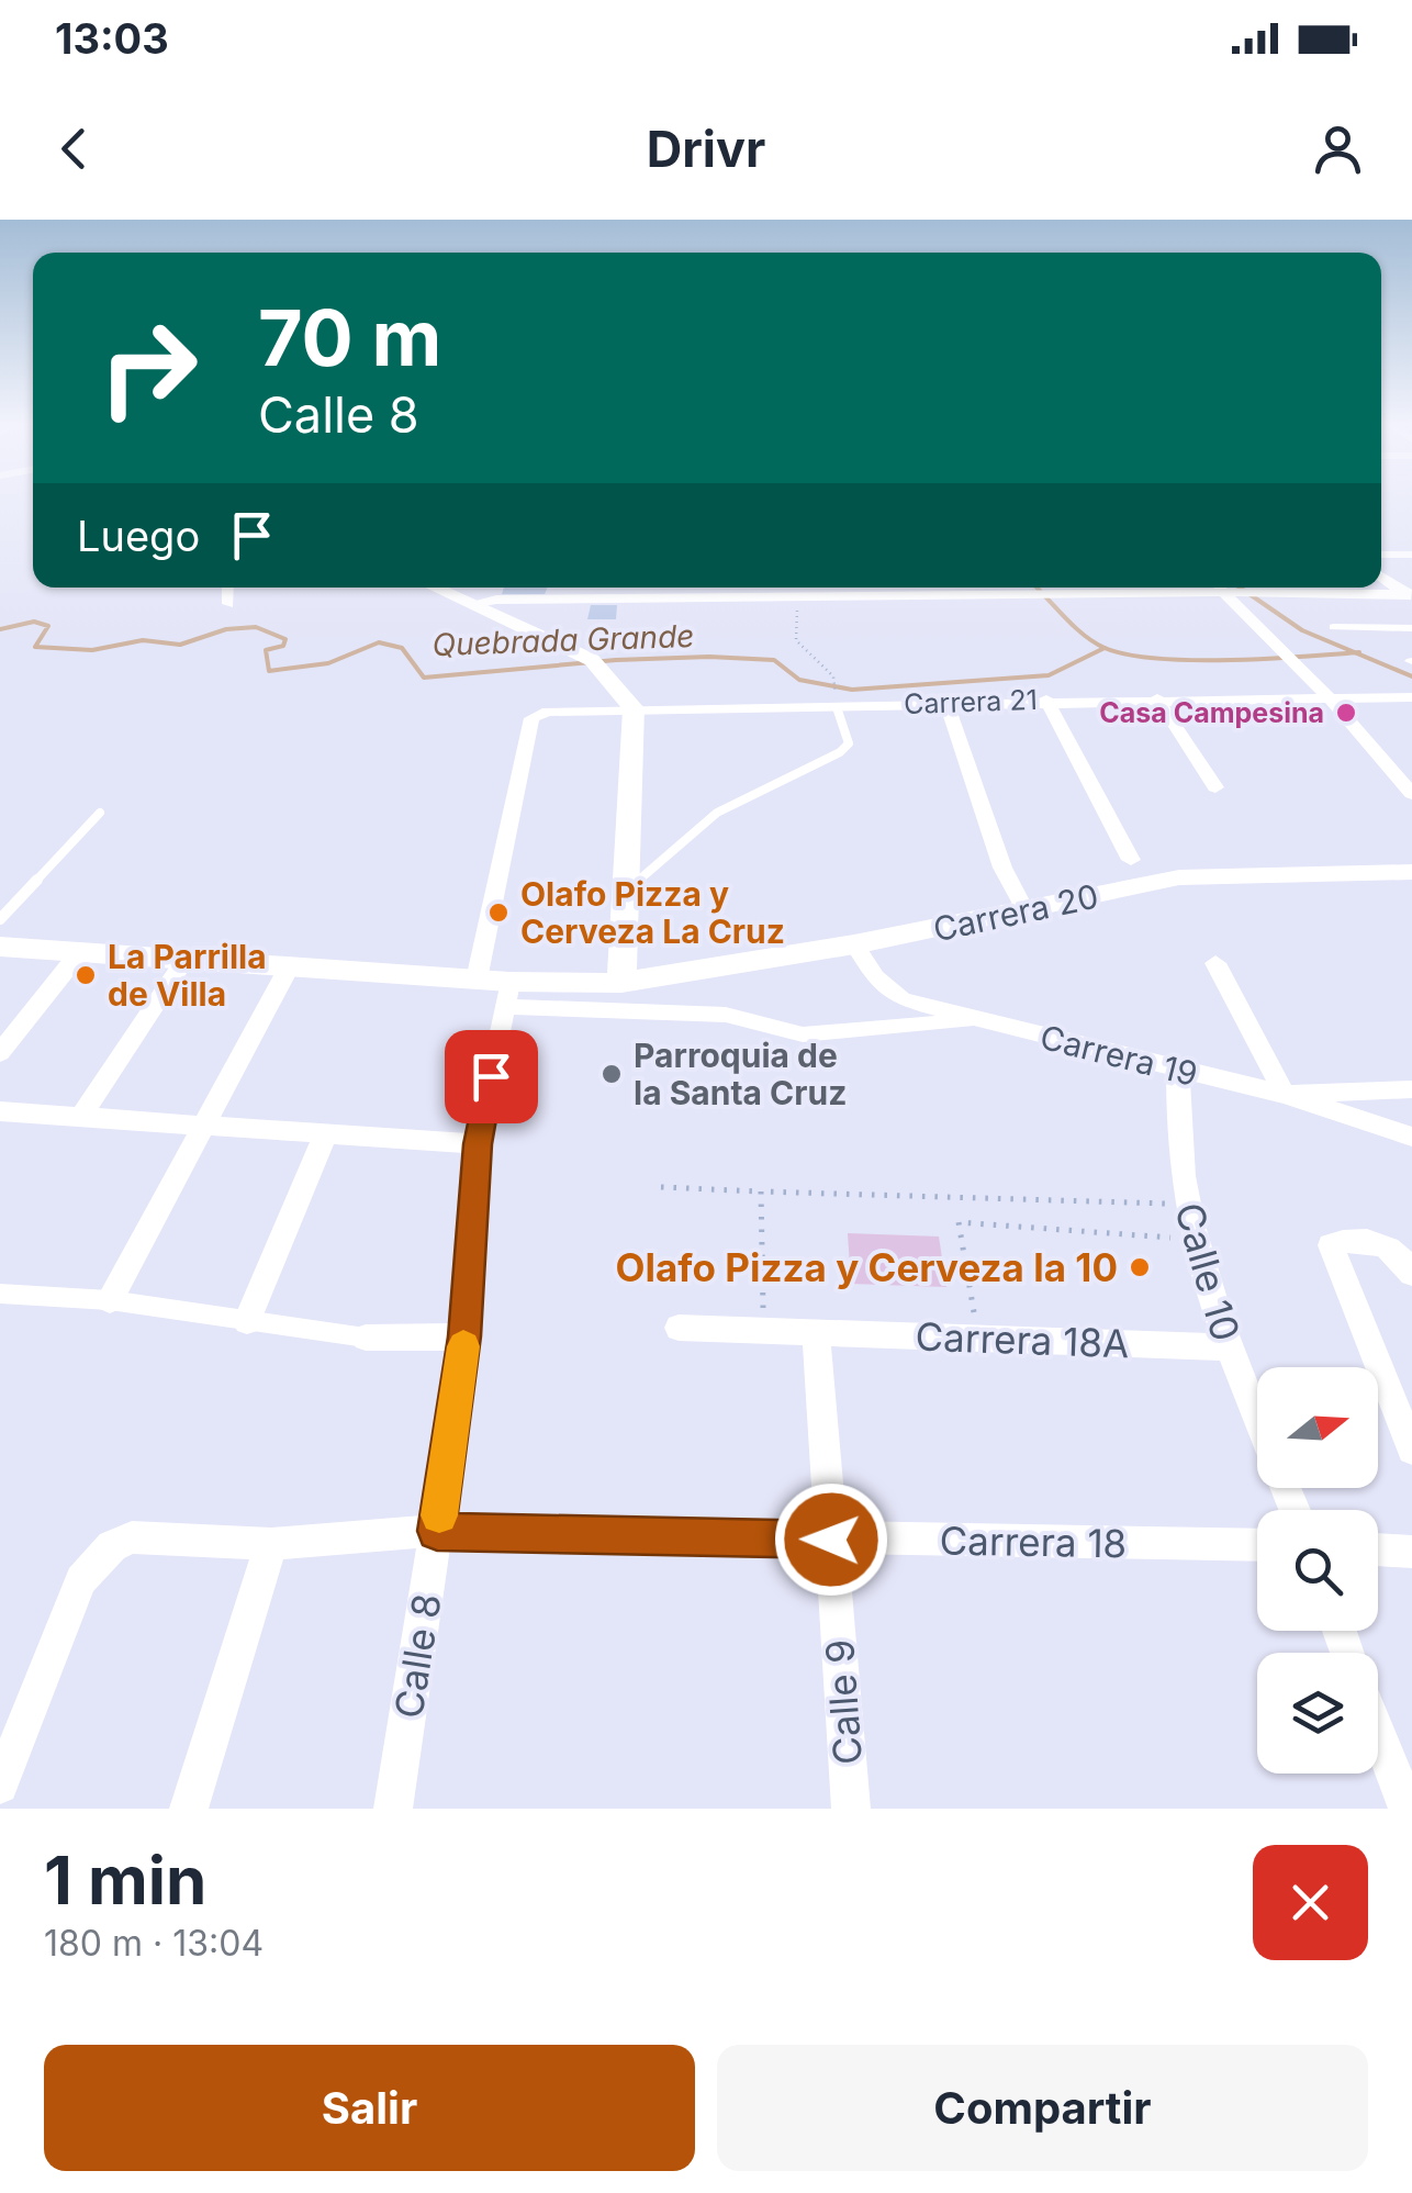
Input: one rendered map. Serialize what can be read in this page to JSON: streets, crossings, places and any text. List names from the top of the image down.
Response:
{
  "streets": {
    "main road": ["Carrera 20"],
    "street": [
      "Carrera 21",
      "Carrera 19",
      "Calle 10",
      "Carrera 18A",
      "Carrera 18",
      "Calle 8",
      "Calle 9"
    ]
  },
  "crossings": [
    ["Carrera 21", "Carrera 20"],
    ["Carrera 20", "Carrera 19"],
    ["Carrera 20", "Calle 8"],
    ["Carrera 19", "Calle 10"],
    ["Calle 10", "Carrera 18A"],
    ["Carrera 18A", "Calle 9"],
    ["Carrera 18", "Calle 8"],
    ["Carrera 18", "Calle 9"]
  ],
  "water": ["Quebrada Grande"],
  "places": [
    "Casa Campesina",
    "Olafo Pizza y Cerveza La Cruz",
    "La Parrilla de Villa",
    "Parroquia de la Santa Cruz",
    "Olafo Pizza y Cerveza la 10"
  ],
  "north": "right",
  "page": {
    "status": "13:03",
    "header": "Drivr",
    "turn": ["70 m", "Calle 8"],
    "then": "Luego",
    "heading": ["1 min", "180 m · 13:04"],
    "buttons": ["Salir", "Compartir"]
  }
}
